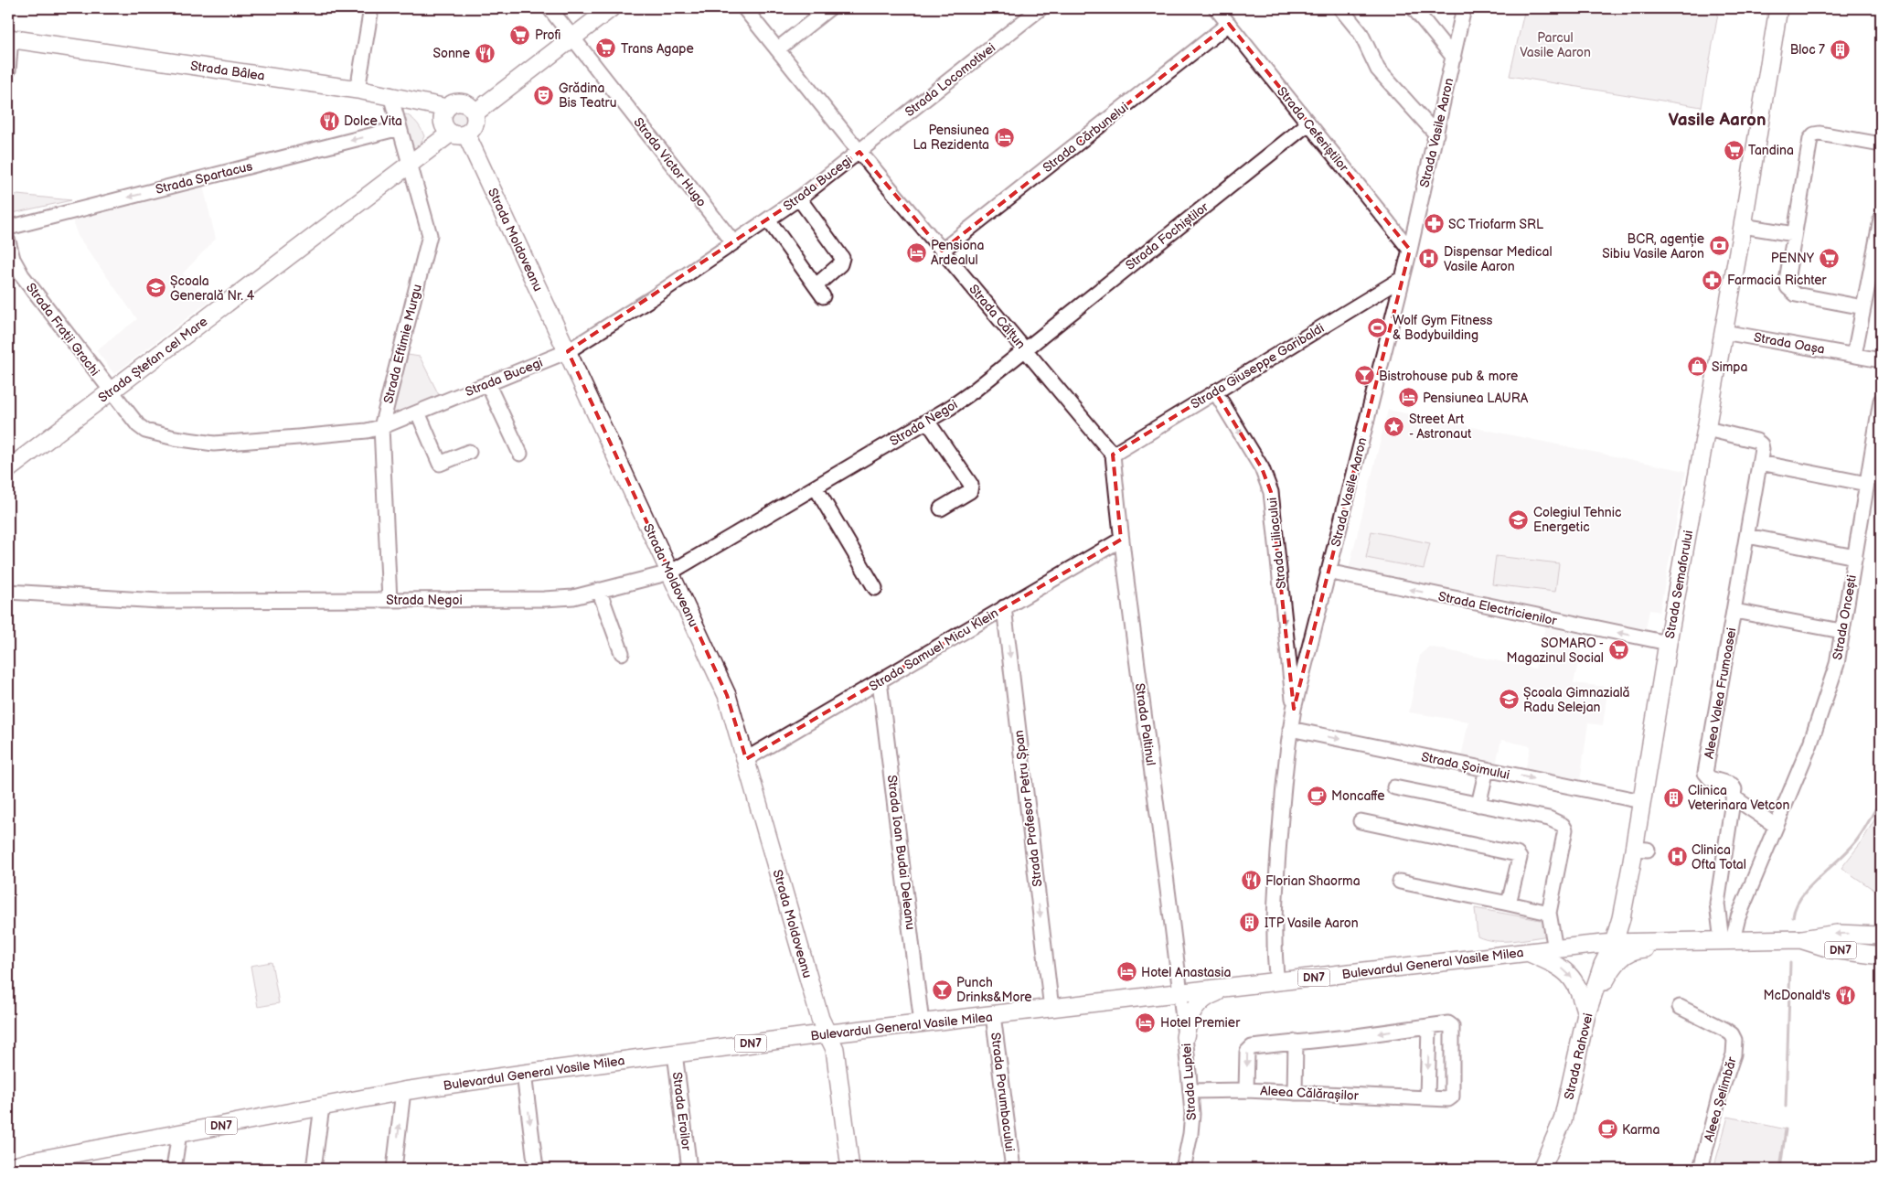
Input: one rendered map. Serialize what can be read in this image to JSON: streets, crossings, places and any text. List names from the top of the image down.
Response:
{
  "streets": {
    "main road": [
      "Strada Bâlea",
      "Strada Moldoveanu",
      "Strada Ștefan cel Mare",
      "Strada Semaforului",
      "DN7",
      "Bulevardul General Vasile Milea",
      "Strada Rahovei"
    ],
    "street": [
      "Strada Locomotivei",
      "Strada Ceferiștilor",
      "Strada Vasile Aaron",
      "Strada Cărbunelui",
      "Strada Victor Hugo",
      "Strada Spartacus",
      "Strada Bucegi",
      "Strada Fochiștilor",
      "Strada Călțun",
      "Strada Frații Grachi",
      "Strada Oașa",
      "Strada Eftimie Murgu",
      "Strada Giuseppe Garibaldi",
      "Strada Negoi",
      "Strada Liliacului",
      "Strada Electricienilor",
      "Strada Oncești",
      "Strada Samuel Micu Klein",
      "Aleea Valea Frumoasei",
      "Strada Paltinul",
      "Strada Șoimului",
      "Strada Profesor Petru Șpan",
      "Strada Ioan Budai Deleanu",
      "Strada Luptei",
      "Strada Porumbacului",
      "Aleea Călărașilor",
      "Aleea Șelimbăr",
      "Strada Eroilor"
    ]
  },
  "crossings": [
    ["Strada Bâlea", "Strada Moldoveanu"],
    ["Strada Bâlea", "Strada Eftimie Murgu"],
    ["Strada Bâlea", "Strada Ștefan cel Mare"],
    ["Strada Locomotivei", "Strada Bucegi"],
    ["Strada Locomotivei", "Strada Călțun"],
    ["Strada Ceferiștilor", "Strada Vasile Aaron"],
    ["Strada Ceferiștilor", "Strada Cărbunelui"],
    ["Strada Ceferiștilor", "Strada Fochiștilor"],
    ["Strada Vasile Aaron", "Strada Giuseppe Garibaldi"],
    ["Strada Vasile Aaron", "Strada Liliacului"],
    ["Strada Vasile Aaron", "Strada Electricienilor"],
    ["Strada Vasile Aaron", "Strada Șoimului"],
    ["Strada Vasile Aaron", "Bulevardul General Vasile Milea"],
    ["Strada Cărbunelui", "Strada Călțun"],
    ["Strada Victor Hugo", "Strada Bucegi"],
    ["Strada Spartacus", "Strada Eftimie Murgu"],
    ["Strada Bucegi", "Strada Moldoveanu"],
    ["Strada Bucegi", "Strada Călțun"],
    ["Strada Bucegi", "Strada Frații Grachi"],
    ["Strada Bucegi", "Strada Eftimie Murgu"],
    ["Strada Bucegi", "Strada Ștefan cel Mare"],
    ["Strada Fochiștilor", "Strada Călțun"],
    ["Strada Fochiștilor", "Strada Negoi"],
    ["Strada Moldoveanu", "Strada Ștefan cel Mare"],
    ["Strada Moldoveanu", "Strada Negoi"],
    ["Strada Moldoveanu", "Strada Samuel Micu Klein"],
    ["Strada Moldoveanu", "Bulevardul General Vasile Milea"],
    ["Strada Călțun", "Strada Giuseppe Garibaldi"],
    ["Strada Călțun", "Strada Negoi"],
    ["Strada Călțun", "Strada Paltinul"],
    ["Strada Frații Grachi", "Strada Ștefan cel Mare"],
    ["Strada Oașa", "Strada Semaforului"],
    ["Strada Eftimie Murgu", "Strada Ștefan cel Mare"],
    ["Strada Eftimie Murgu", "Strada Negoi"],
    ["Strada Giuseppe Garibaldi", "Strada Liliacului"],
    ["Strada Giuseppe Garibaldi", "Strada Paltinul"],
    ["Strada Semaforului", "Strada Electricienilor"],
    ["Strada Semaforului", "Aleea Valea Frumoasei"],
    ["Strada Semaforului", "Strada Șoimului"],
    ["Strada Semaforului", "Bulevardul General Vasile Milea"],
    ["Strada Semaforului", "Strada Rahovei"],
    ["Strada Oncești", "Aleea Valea Frumoasei"],
    ["Strada Oncești", "Bulevardul General Vasile Milea"],
    ["Strada Samuel Micu Klein", "Strada Paltinul"],
    ["Strada Samuel Micu Klein", "Strada Profesor Petru Șpan"],
    ["Strada Samuel Micu Klein", "Strada Ioan Budai Deleanu"],
    ["Strada Paltinul", "Bulevardul General Vasile Milea"],
    ["Strada Paltinul", "Strada Luptei"],
    ["Strada Profesor Petru Șpan", "Bulevardul General Vasile Milea"],
    ["Strada Ioan Budai Deleanu", "Bulevardul General Vasile Milea"],
    ["DN7", "Bulevardul General Vasile Milea"],
    ["Bulevardul General Vasile Milea", "Strada Rahovei"],
    ["Bulevardul General Vasile Milea", "Strada Luptei"],
    ["Bulevardul General Vasile Milea", "Strada Porumbacului"],
    ["Bulevardul General Vasile Milea", "Strada Eroilor"],
    ["Strada Luptei", "Aleea Călărașilor"]
  ],
  "one_way": [
    "Strada Spartacus",
    "Strada Liliacului",
    "Strada Electricienilor",
    "Strada Șoimului",
    "Strada Profesor Petru Șpan"
  ],
  "districts": ["Vasile Aaron"],
  "parks": ["Parcul Vasile Aaron"],
  "places": {
    "supermarket": [
      "Profi",
      "Trans Agape",
      "Tandina",
      "PENNY",
      "SOMARO - Magazinul Social"
    ],
    "building": ["Bloc 7", "Clinica Veterinara Vetcon", "ITP Vasile Aaron"],
    "restaurant": [
      "Sonne",
      "Dolce Vita",
      "Florian Shaorma",
      "McDonald's"
    ],
    "theatre": ["Grădina Bis Teatru"],
    "hotel": [
      "Pensiunea La Rezidenta",
      "Pensiona Ardealul",
      "Pensiunea LAURA",
      "Hotel Anastasia",
      "Hotel Premier"
    ],
    "pharmacy": ["SC Triofarm SRL", "Farmacia Richter"],
    "bank": ["BCR, agenție Sibiu Vasile Aaron"],
    "hospital": ["Dispensar Medical Vasile Aaron", "Clinica Ofta Total"],
    "school or university": ["Școala Generală Nr. 4", "Colegiul Tehnic Energetic", "Școala Gimnazială Radu Selejan"],
    "sports": ["Wolf Gym Fitness & Bodybuilding"],
    "shop": ["Simpa"],
    "bar": ["Bistrohouse pub & more", "Punch Drinks&More"],
    "place": ["Street Art - Astronaut"],
    "cafe": ["Moncaffe", "Karma"]
  }
}
